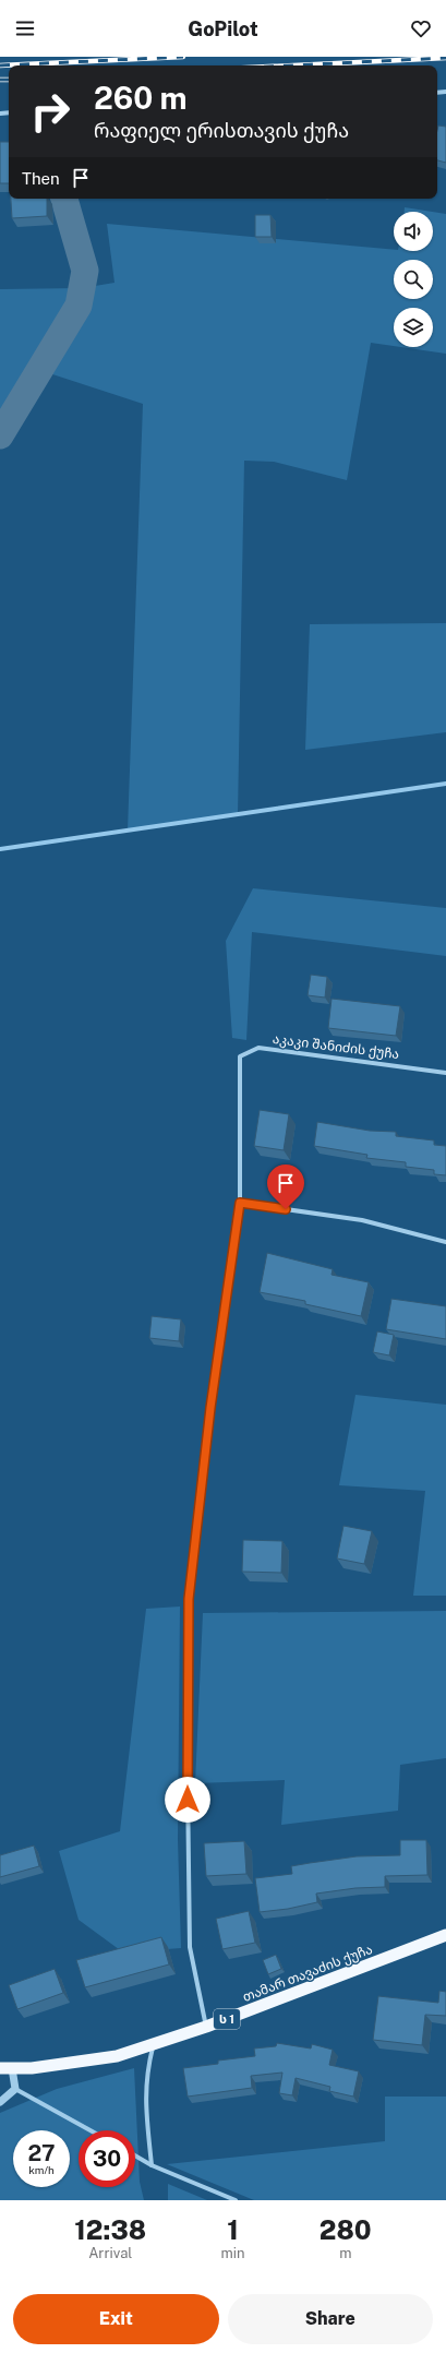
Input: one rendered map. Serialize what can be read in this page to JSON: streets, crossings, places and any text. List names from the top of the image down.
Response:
{
  "streets": {
    "highway": ["თამარ თავაძის ქუჩა", "ს 1"],
    "street": ["აკაკი შანიძის ქუჩა"]
  },
  "page": {
    "header": "GoPilot",
    "turn": ["260 m", "რაფიელ ერისთავის ქუჩა"],
    "then": "Then",
    "speed": "27 km/h",
    "limit": "30",
    "eta": [
      "12:38",
      "Arrival",
      "1",
      "min",
      "280",
      "m"
    ],
    "buttons": ["Exit", "Share"]
  }
}
